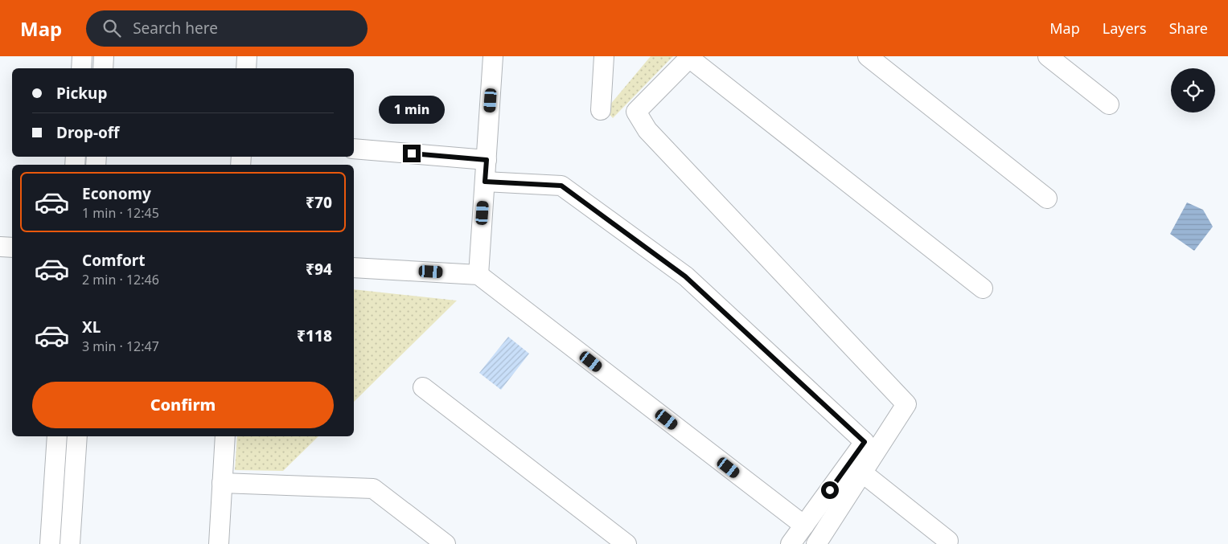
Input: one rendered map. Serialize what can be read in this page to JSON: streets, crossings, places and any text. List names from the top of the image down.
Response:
{
  "page": {
    "header": "Map",
    "search": "Search here",
    "nav": ["Map", "Layers", "Share"],
    "banner": ["Pickup", "Drop-off"],
    "bubble": "1 min",
    "list": [
      {
        "name": "Economy",
        "note": "1 min · 12:45",
        "value": "₹70"
      },
      {
        "name": "Comfort",
        "note": "2 min · 12:46",
        "value": "₹94"
      },
      {
        "name": "XL",
        "note": "3 min · 12:47",
        "value": "₹118"
      }
    ],
    "buttons": "Confirm"
  }
}
